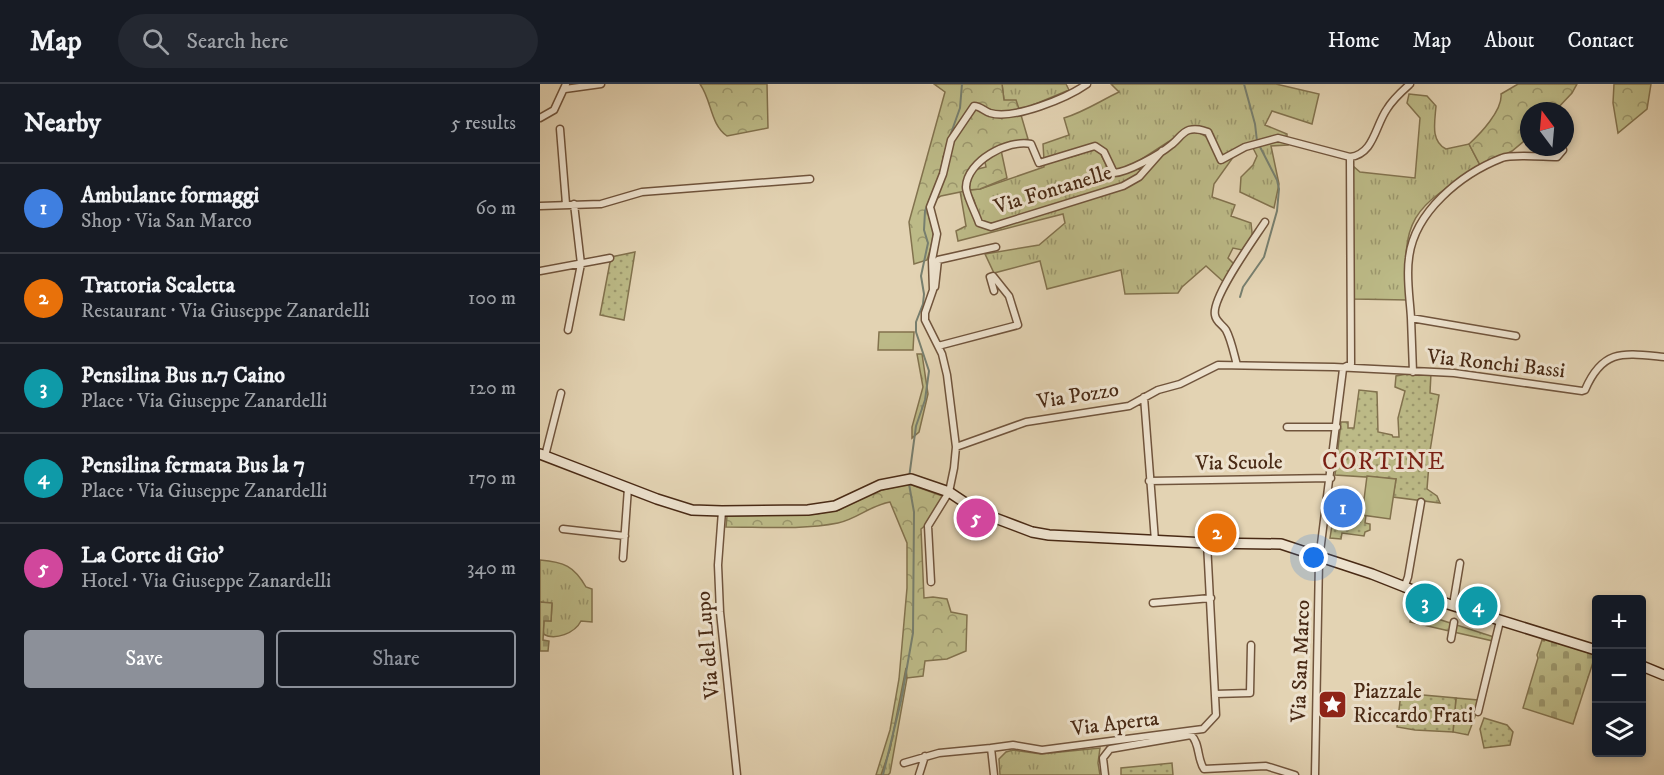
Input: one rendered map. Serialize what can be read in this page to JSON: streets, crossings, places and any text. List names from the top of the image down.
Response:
{
  "streets": {
    "street": [
      "Via Fontanelle",
      "Via Ronchi Bassi",
      "Via Pozzo",
      "Via Scuole",
      "Via del Lupo",
      "Via San Marco",
      "Via Aperta"
    ]
  },
  "crossings": [
    ["Via Ronchi Bassi", "Via Pozzo"],
    ["Via Ronchi Bassi", "Via San Marco"],
    ["Via Pozzo", "Via San Marco"],
    ["Via Scuole", "Via San Marco"]
  ],
  "districts": ["CORTINE"],
  "places": {
    "place": ["Piazzale Riccardo Frati"]
  },
  "north": "top",
  "page": {
    "header": "Map",
    "search": "Search here",
    "nav": [
      "Home",
      "Map",
      "About",
      "Contact"
    ],
    "heading": ["Nearby", "5 results"],
    "list": [
      {
        "mark": "1",
        "name": "Ambulante formaggi",
        "note": "Shop · Via San Marco",
        "value": "60 m"
      },
      {
        "mark": "2",
        "name": "Trattoria Scaletta",
        "note": "Restaurant · Via Giuseppe Zanardelli",
        "value": "100 m"
      },
      {
        "mark": "3",
        "name": "Pensilina Bus n.7 Caino",
        "note": "Place · Via Giuseppe Zanardelli",
        "value": "120 m"
      },
      {
        "mark": "4",
        "name": "Pensilina fermata Bus la 7",
        "note": "Place · Via Giuseppe Zanardelli",
        "value": "170 m"
      },
      {
        "mark": "5",
        "name": "La Corte di Gio'",
        "note": "Hotel · Via Giuseppe Zanardelli",
        "value": "340 m"
      }
    ],
    "pins": [
      "1",
      "5",
      "2",
      "3",
      "4"
    ],
    "map_buttons": ["+", "−"],
    "buttons": ["Save", "Share"]
  }
}
